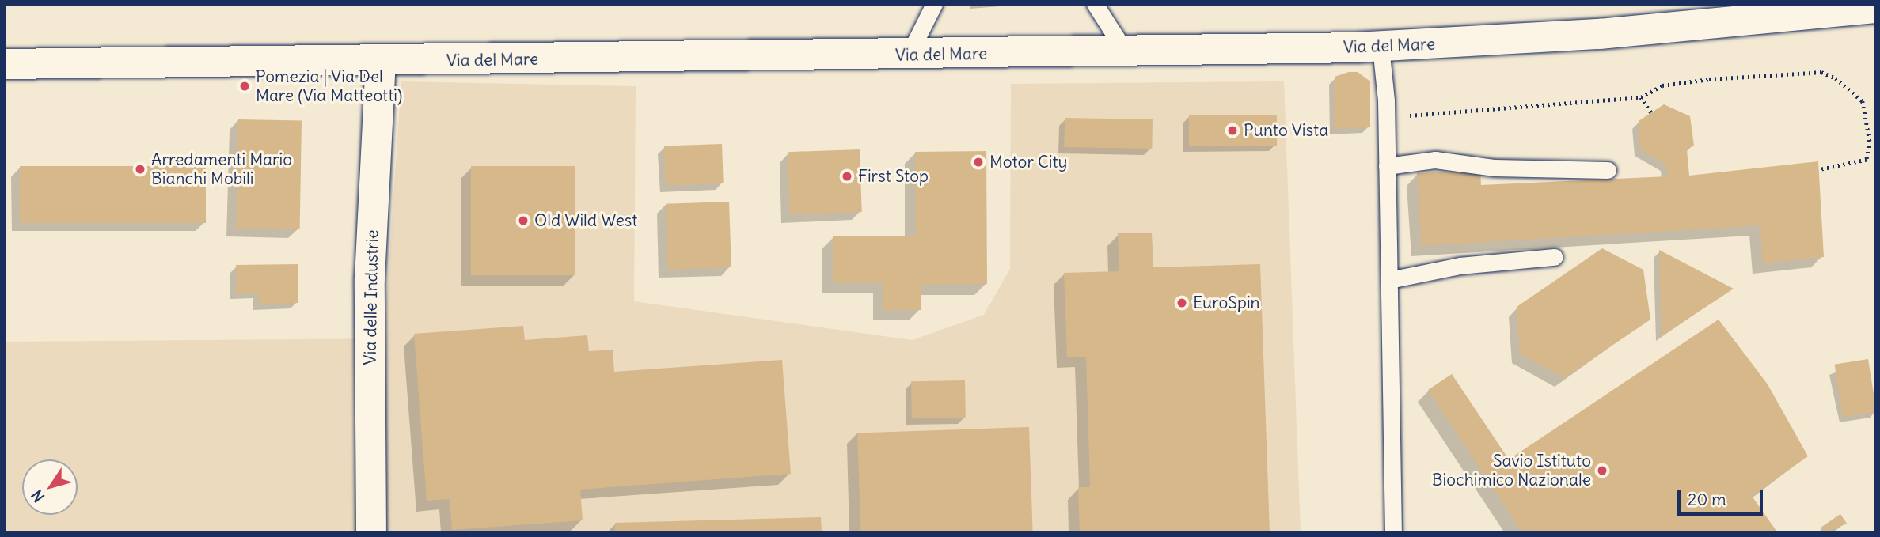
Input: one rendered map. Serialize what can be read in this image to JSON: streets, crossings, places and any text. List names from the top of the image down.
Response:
{
  "streets": {
    "main road": ["Via del Mare", "Via delle Industrie"]
  },
  "crossings": [
    ["Via del Mare", "Via delle Industrie"]
  ],
  "places": [
    "Pomezia | Via Del Mare (Via Matteotti)",
    "Punto Vista",
    "Motor City",
    "Arredamenti Mario Bianchi Mobili",
    "First Stop",
    "Old Wild West",
    "EuroSpin",
    "Savio Istituto Biochimico Nazionale"
  ],
  "scale_bar": "20 m",
  "north": "bottom left"
}
